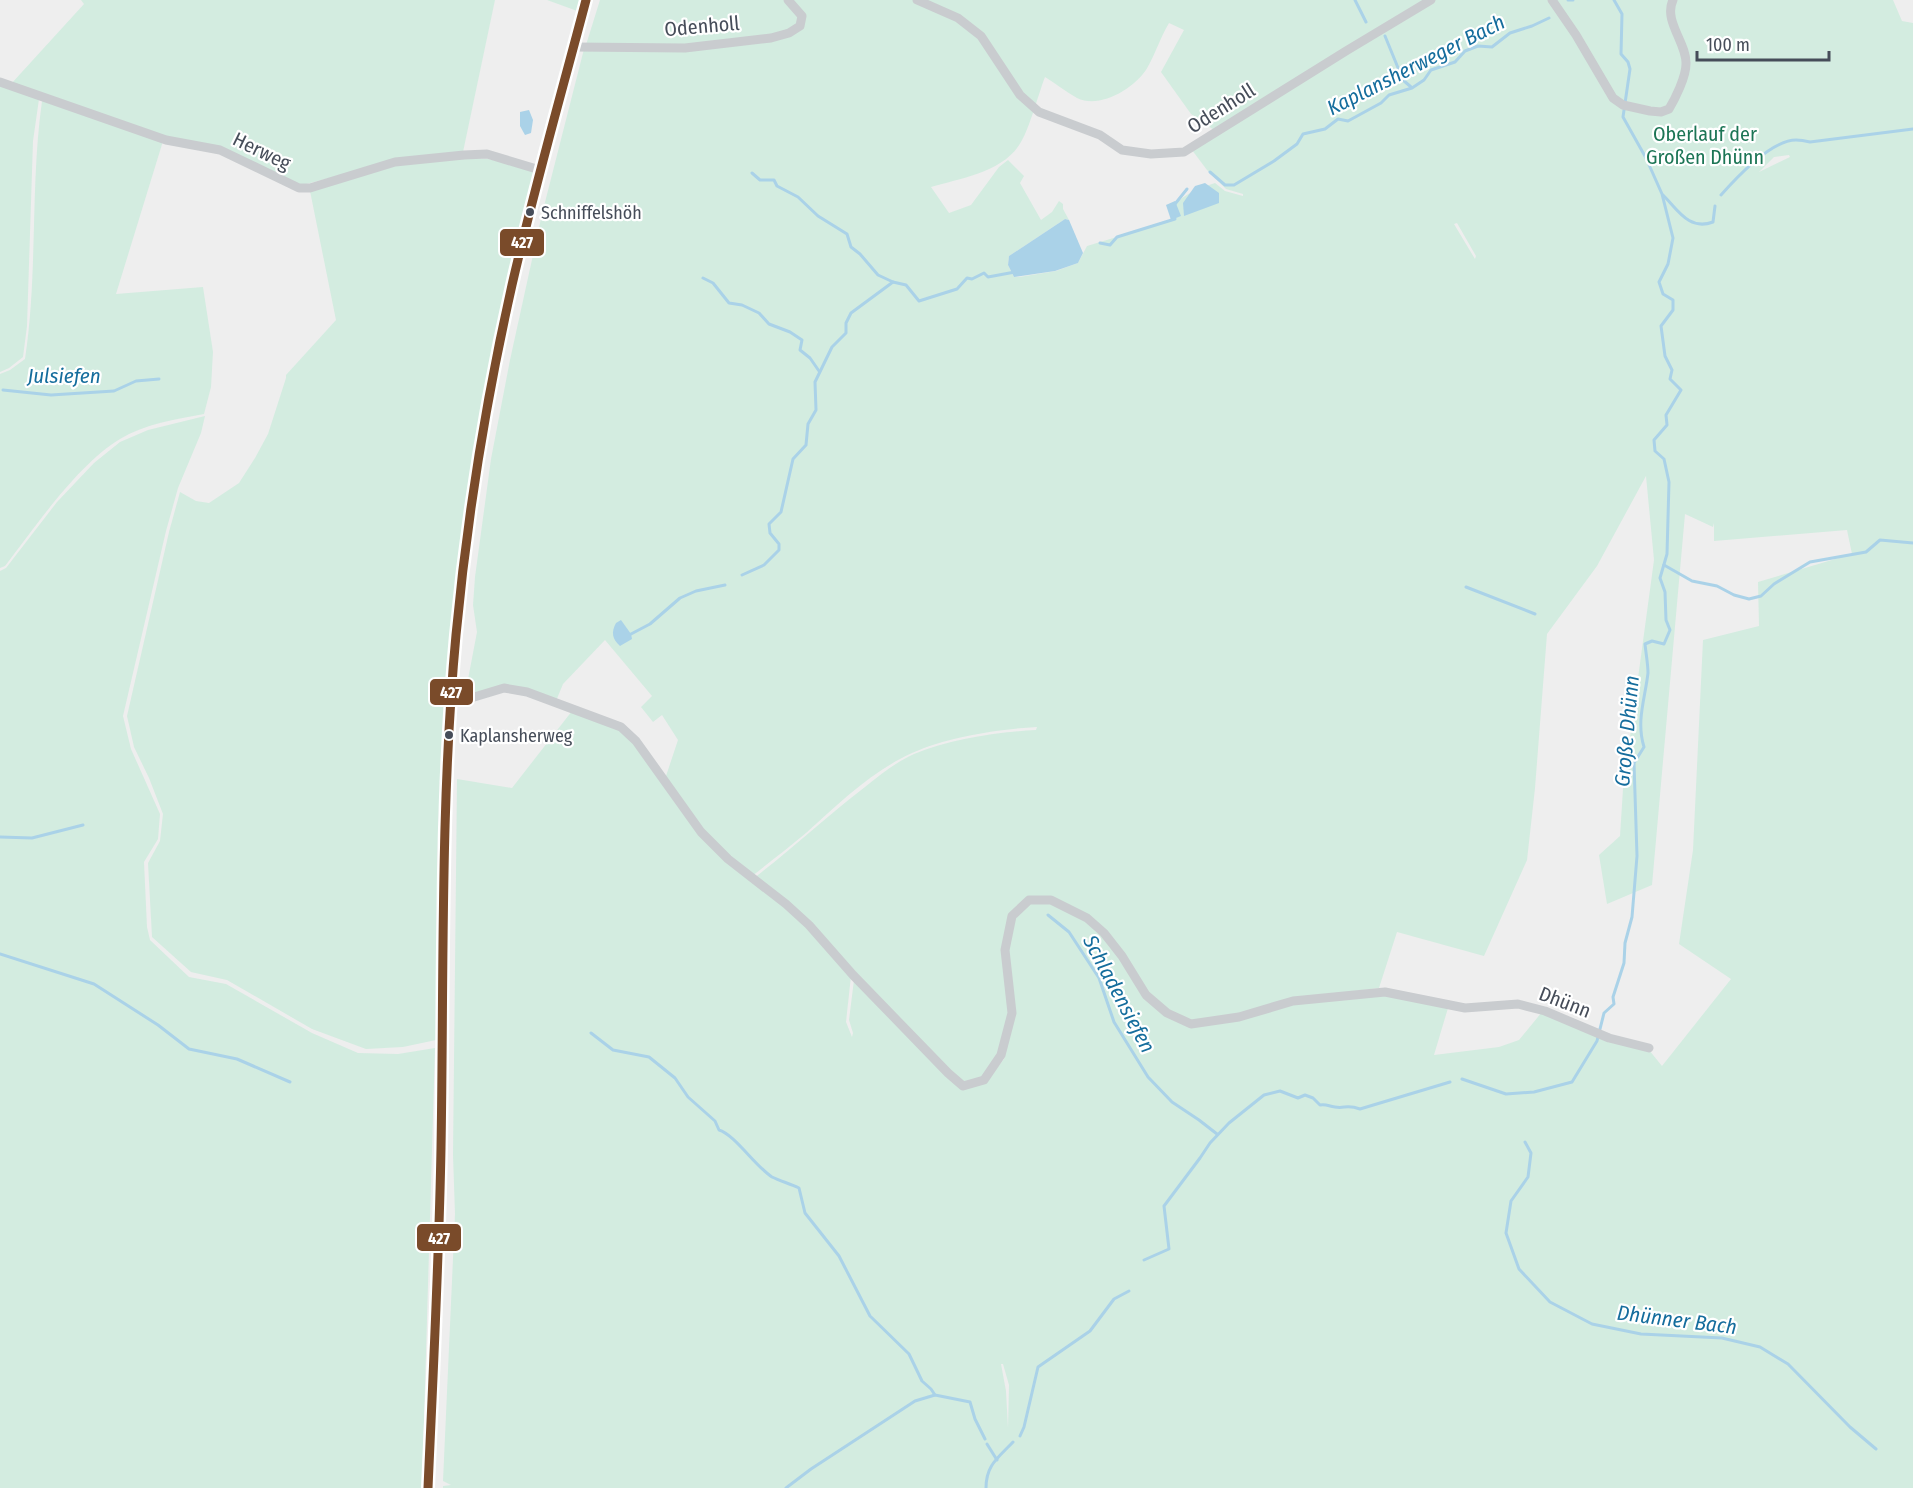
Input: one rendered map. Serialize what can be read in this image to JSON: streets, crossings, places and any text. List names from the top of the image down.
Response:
{
  "streets": {
    "street": ["Odenholl", "Herweg", "Dhünn"]
  },
  "water": [
    "Kaplansherweger Bach",
    "Julsiefen",
    "Große Dhünn",
    "Schladensiefen",
    "Dhünner Bach"
  ],
  "parks": ["Oberlauf der Großen Dhünn"],
  "places": ["Schniffelshöh", "Kaplansherweg"],
  "lines": ["transit line 427"],
  "scale_bar": "100 m"
}
